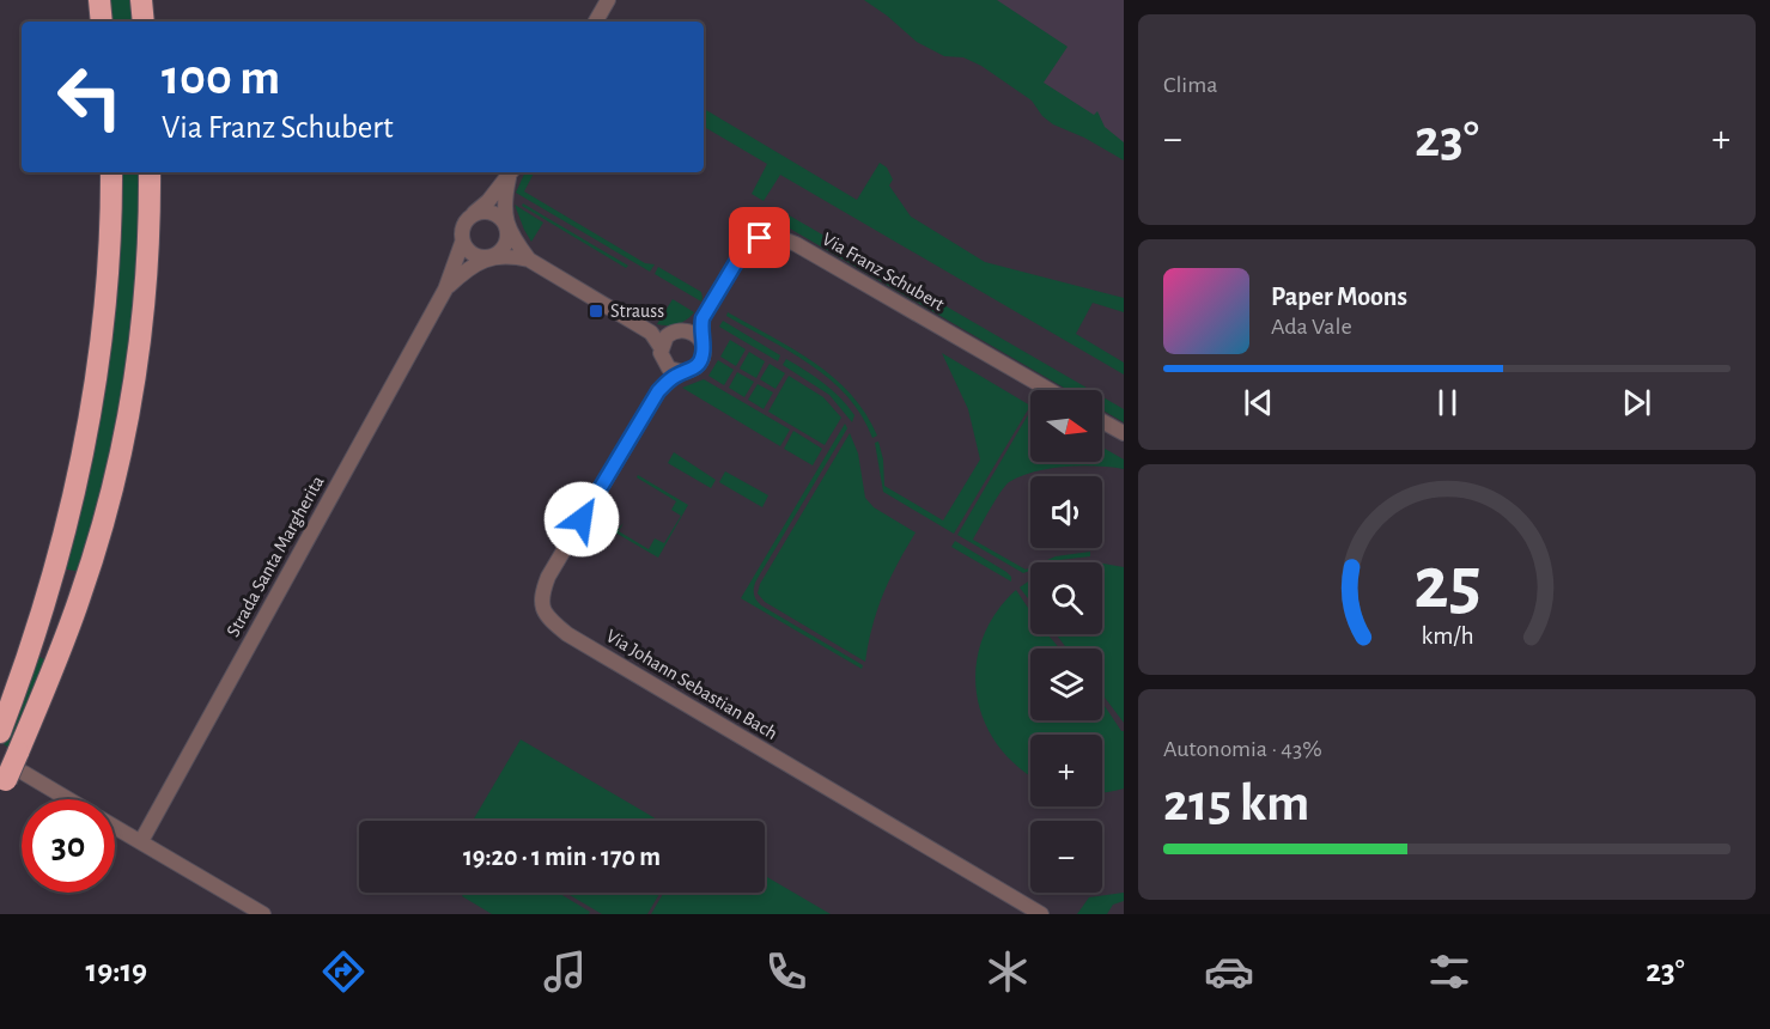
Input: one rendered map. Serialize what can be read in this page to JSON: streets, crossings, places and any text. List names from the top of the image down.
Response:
{
  "streets": {
    "street": ["Via Franz Schubert", "Strada Santa Margherita", "Via Johann Sebastian Bach"]
  },
  "crossings": [
    ["Via Franz Schubert", "Via Johann Sebastian Bach"]
  ],
  "places": {
    "transit": ["Strauss"]
  },
  "north": "right",
  "page": {
    "tile": [
      "Clima",
      ["Autonomia · 43%", "215 km"]
    ],
    "turn": ["100 m", "Via Franz Schubert"],
    "heat": ["−", "23°", "+"],
    "song": ["Paper Moons", "Ada Vale"],
    "map_buttons": ["+", "−"],
    "limit": "30",
    "trip": "19:20 · 1 min · 170 m",
    "tabs": ["19:19", "23°"],
    "gauge": ["25", "km/h"]
  }
}
